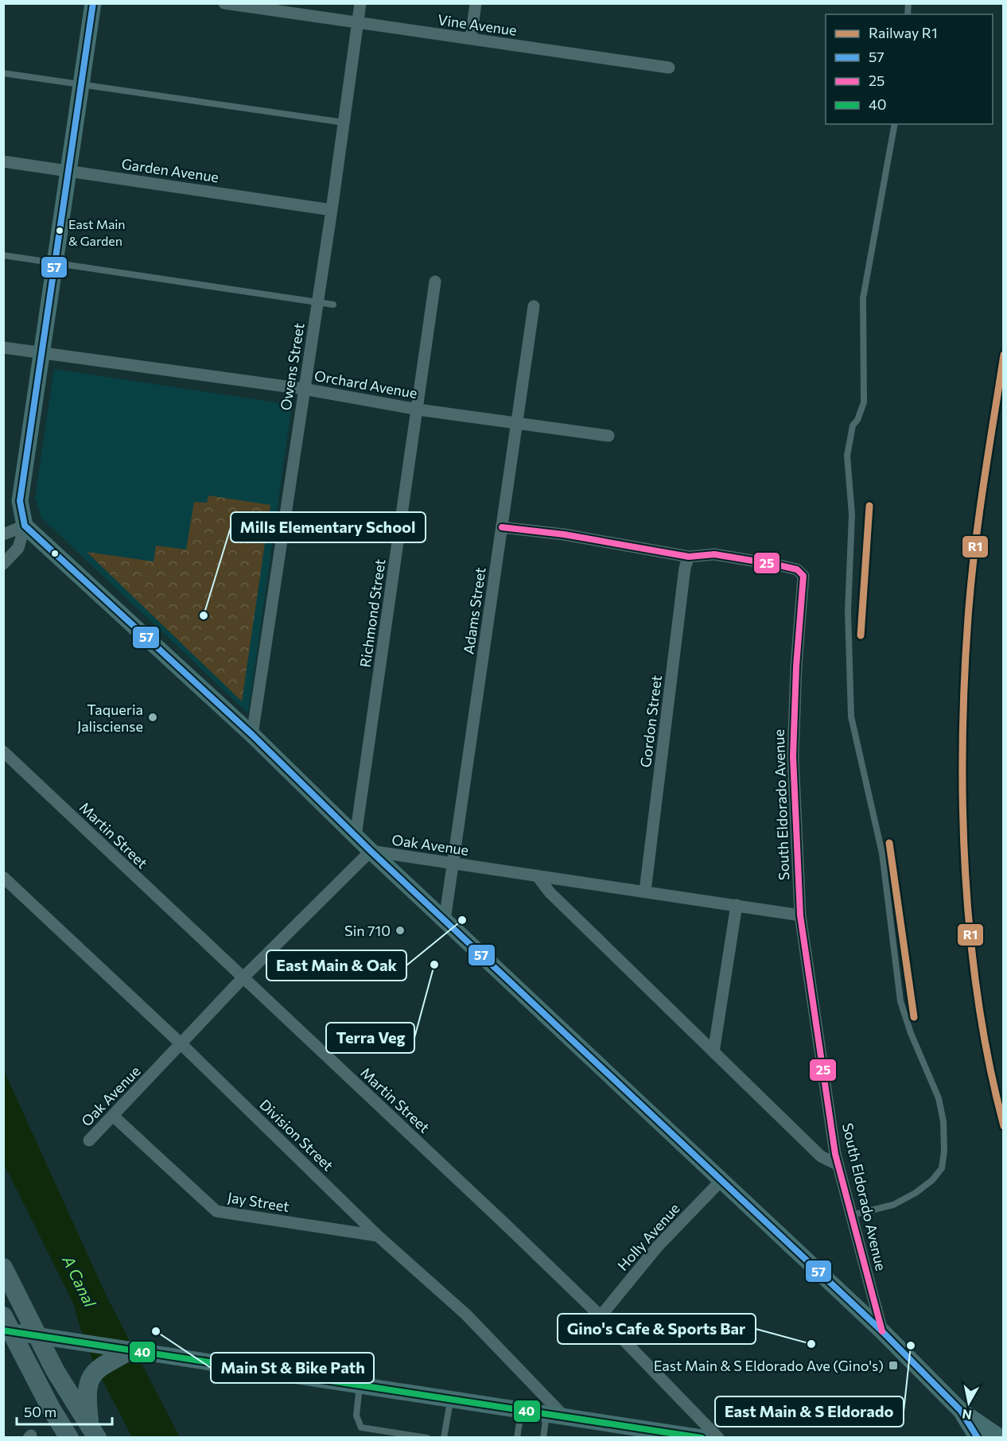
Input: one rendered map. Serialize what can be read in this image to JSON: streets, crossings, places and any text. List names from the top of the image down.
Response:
{
  "streets": {
    "street": [
      "Vine Avenue",
      "Garden Avenue",
      "Owens Street",
      "Orchard Avenue",
      "Adams Street",
      "Richmond Street",
      "Gordon Street",
      "South Eldorado Avenue",
      "Martin Street",
      "Oak Avenue",
      "Division Street",
      "Jay Street",
      "Holly Avenue"
    ]
  },
  "crossings": [
    ["Vine Avenue", "Owens Street"],
    ["Garden Avenue", "Owens Street"],
    ["Owens Street", "Orchard Avenue"],
    ["Orchard Avenue", "Adams Street"],
    ["Orchard Avenue", "Richmond Street"],
    ["Adams Street", "South Eldorado Avenue"],
    ["Adams Street", "Oak Avenue"],
    ["Gordon Street", "South Eldorado Avenue"],
    ["Gordon Street", "Oak Avenue"],
    ["South Eldorado Avenue", "Oak Avenue"],
    ["Martin Street", "Oak Avenue"],
    ["Martin Street", "Holly Avenue"],
    ["Oak Avenue", "Division Street"],
    ["Oak Avenue", "Jay Street"],
    ["Division Street", "Jay Street"]
  ],
  "water": ["A Canal"],
  "places": {
    "other": [
      "East Main & Garden",
      "Mills Elementary School",
      "Taqueria Jalisciense",
      "East Main & Oak",
      "Sin 710",
      "Terra Veg",
      "Main St & Bike Path",
      "Gino's Cafe & Sports Bar",
      "East Main & S Eldorado"
    ],
    "transit": ["East Main & S Eldorado Ave (Gino's)"]
  },
  "lines": [
    "transit line 57",
    "rail line R1",
    "transit line 25",
    "transit line 40"
  ],
  "legend": [
    "Railway R1",
    "57",
    "25",
    "40"
  ],
  "scale_bar": "50 m",
  "north": "bottom"
}
